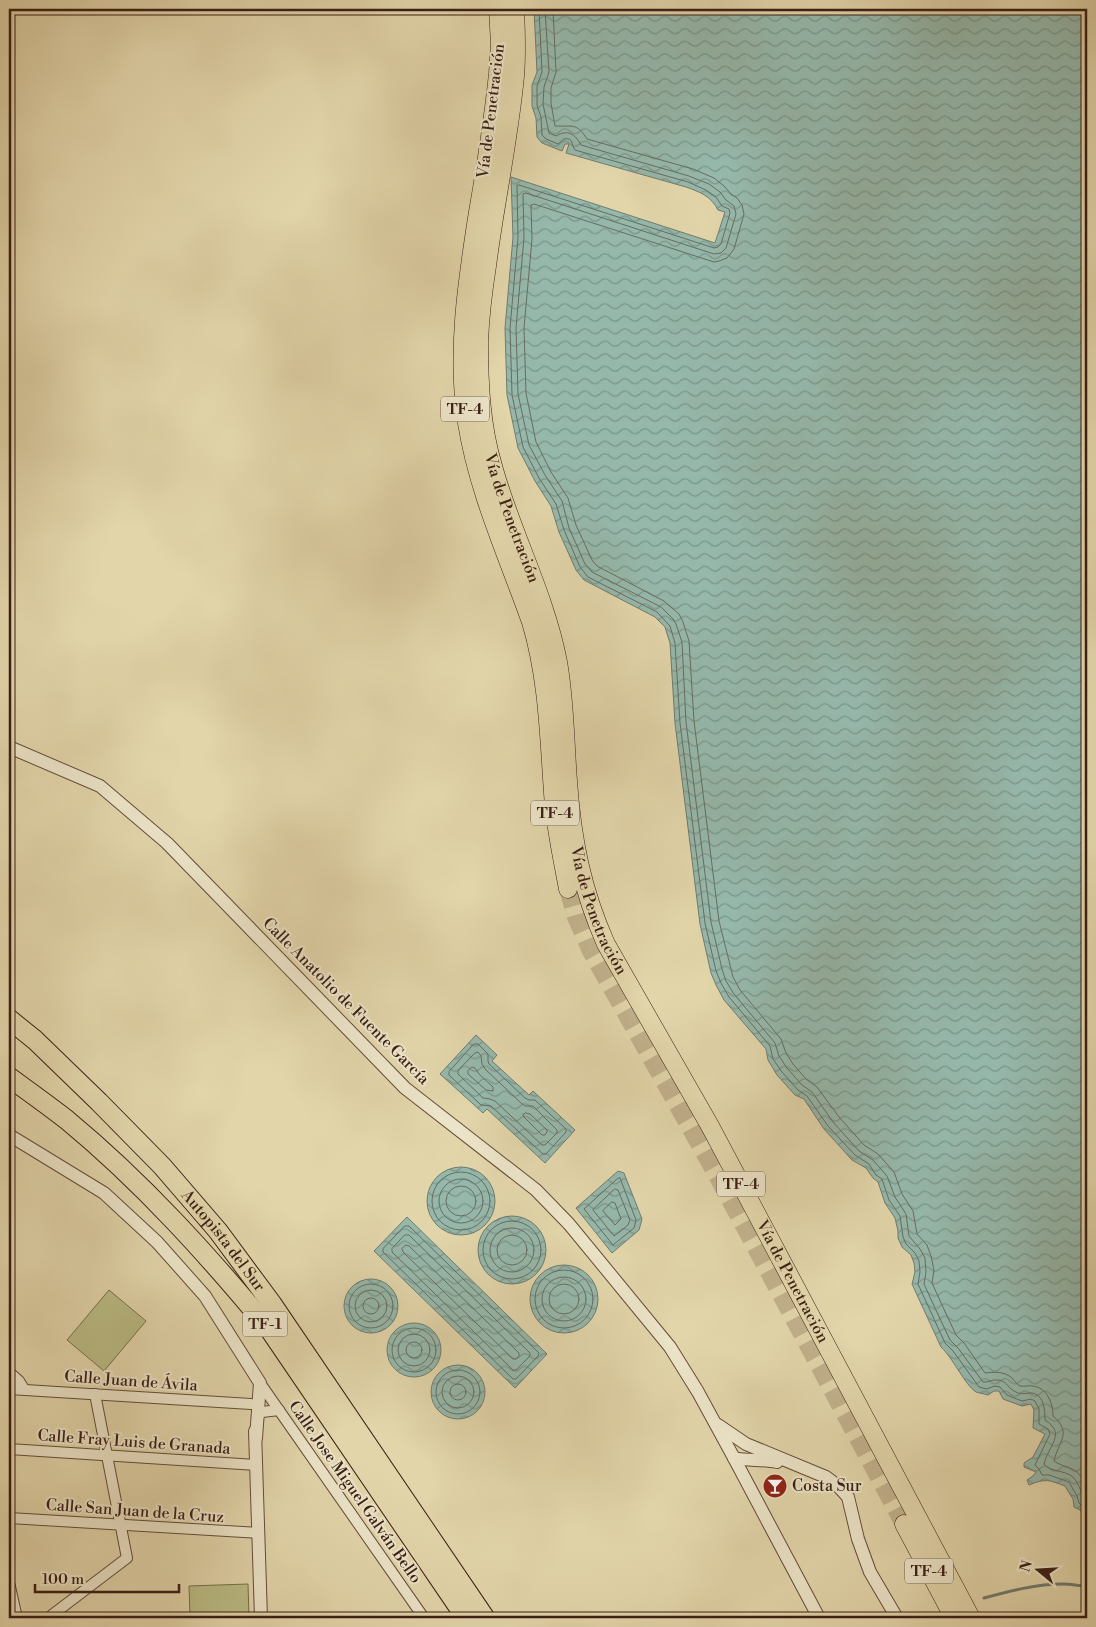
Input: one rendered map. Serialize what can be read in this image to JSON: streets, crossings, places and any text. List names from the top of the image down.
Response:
{
  "streets": {
    "highway": [
      "Vía de Penetración",
      "TF-4",
      "Autopista del Sur",
      "TF-1"
    ],
    "street": [
      "Calle Anatolio de Fuente García",
      "Calle Juan de Ávila",
      "Calle Fray Luis de Granada",
      "Calle Jose Miguel Galván Bello",
      "Calle San Juan de la Cruz"
    ]
  },
  "places": {
    "bar": ["Costa Sur"]
  },
  "scale_bar": "100 m",
  "north": "left"
}
